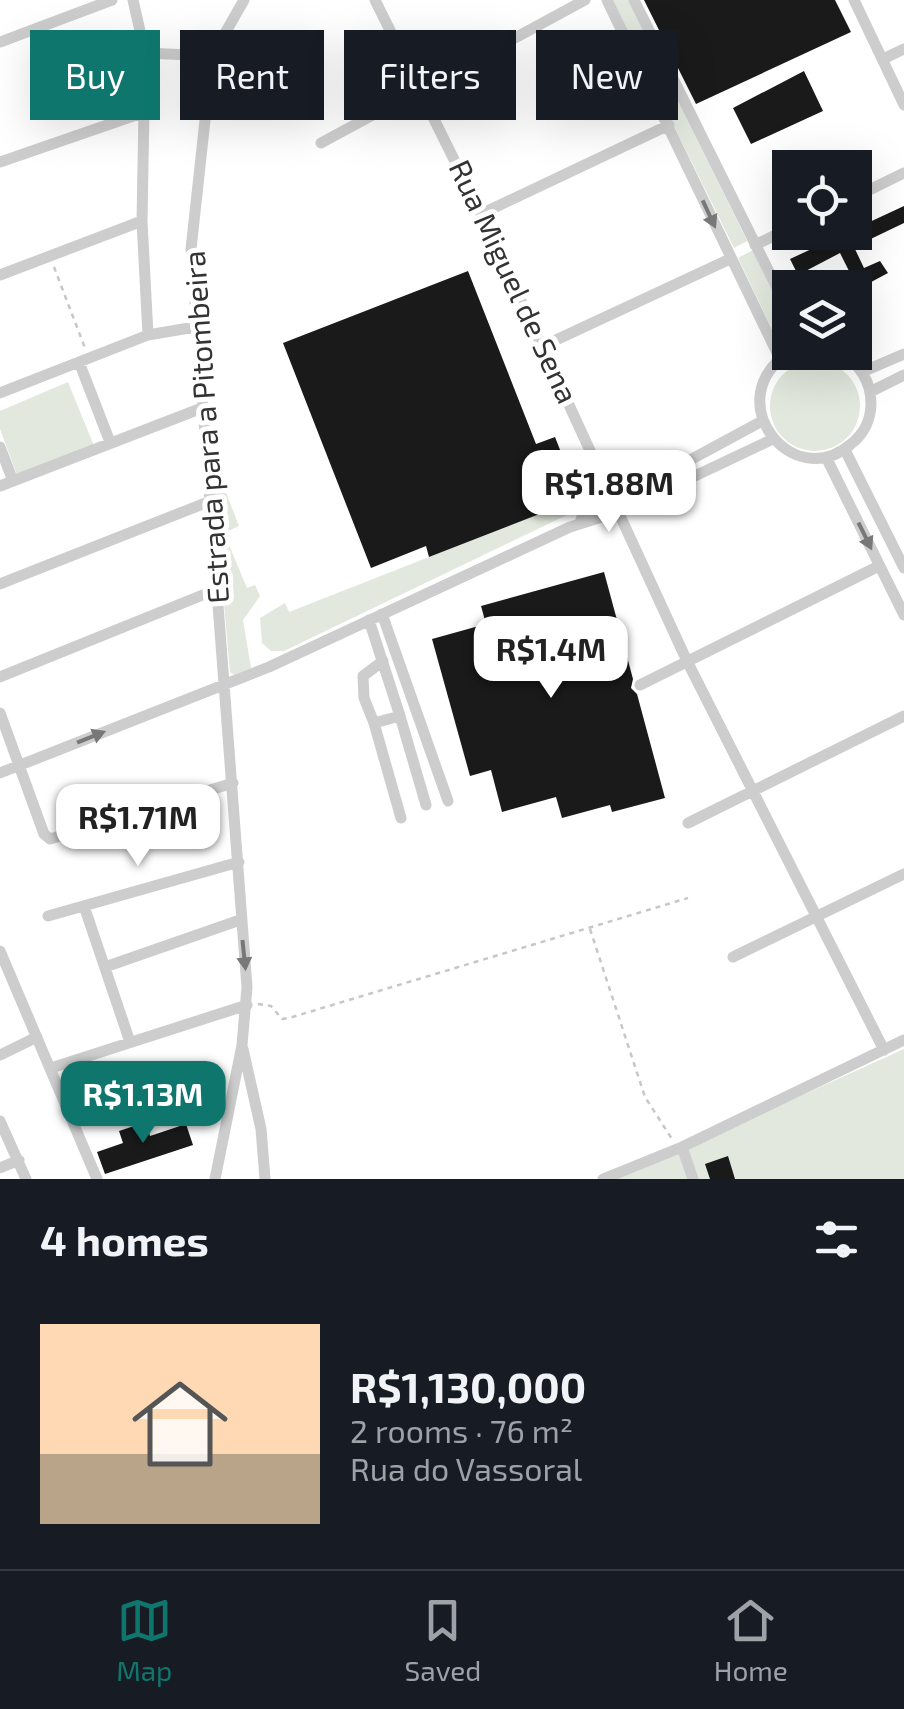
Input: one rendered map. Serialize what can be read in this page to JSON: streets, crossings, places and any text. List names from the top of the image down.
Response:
{
  "streets": {
    "street": ["Rua Miguel de Sena", "Estrada para a Pitombeira"]
  },
  "page": {
    "chip": [
      "Buy",
      "Rent",
      "Filters",
      "New"
    ],
    "price": [
      "R$1.88M",
      "R$1.4M",
      "R$1.71M",
      "R$1.13M"
    ],
    "heading": "4 homes",
    "list": [
      {
        "name": "R$1,130,000",
        "note": "2 rooms · 76 m² · Rua do Vassoral"
      }
    ],
    "tabs": ["Map", "Saved", "Home"]
  }
}
